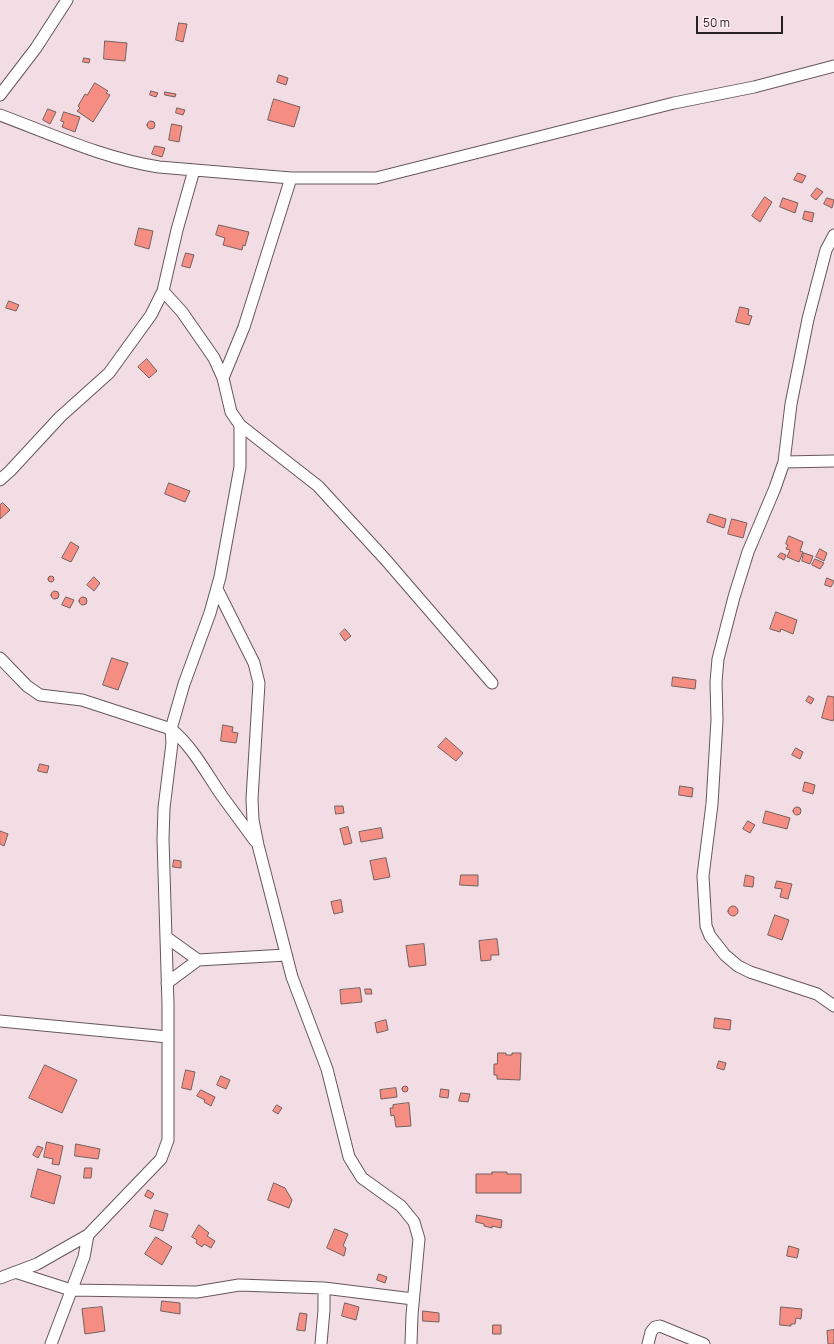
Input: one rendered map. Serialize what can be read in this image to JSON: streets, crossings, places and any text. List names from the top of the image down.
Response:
{
  "scale_bar": "50 m"
}
